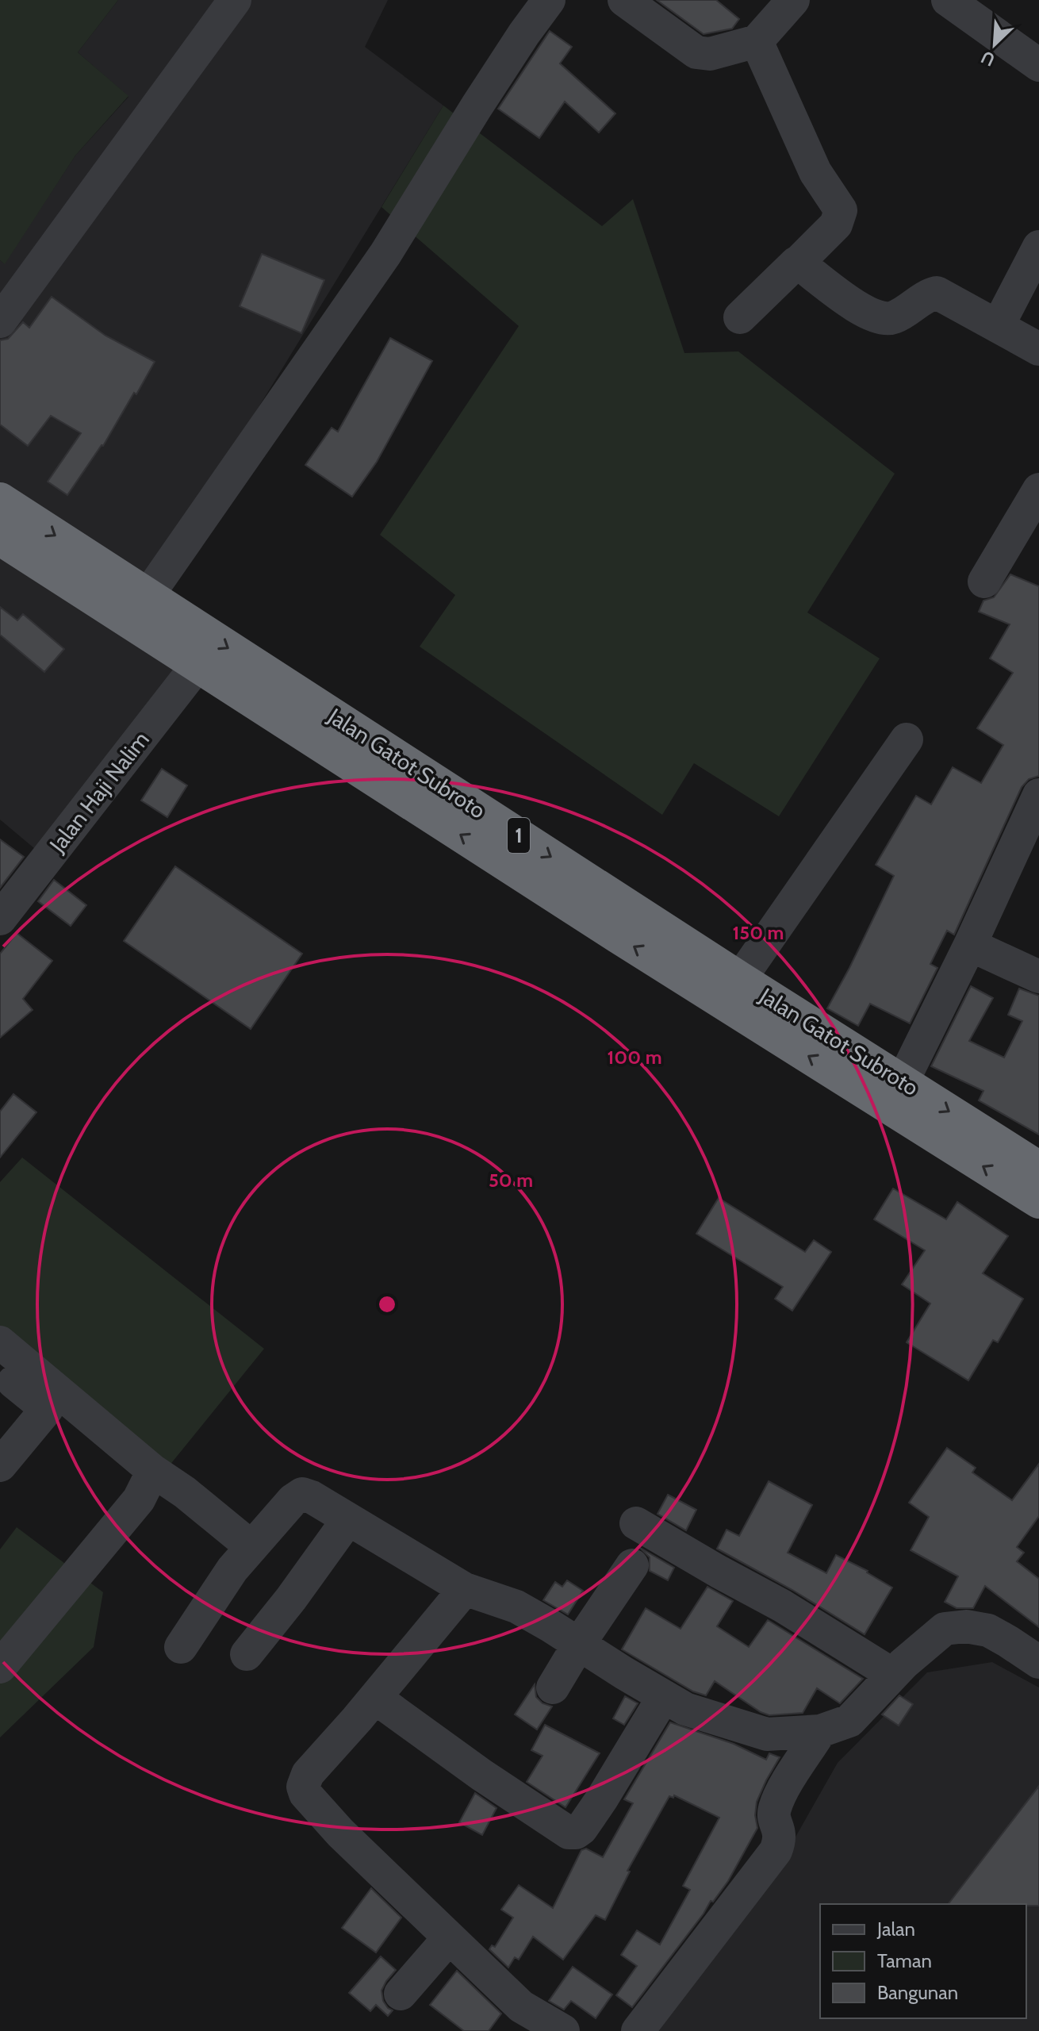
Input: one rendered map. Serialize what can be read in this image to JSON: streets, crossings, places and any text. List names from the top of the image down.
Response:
{
  "streets": {
    "highway": ["Jalan Gatot Subroto", "1"],
    "street": ["Jalan Haji Nalim"]
  },
  "crossings": [
    ["Jalan Gatot Subroto", "Jalan Haji Nalim"]
  ],
  "legend": ["Jalan", "Taman", "Bangunan"],
  "north": "bottom left",
  "rings": ["150 m", "100 m", "50 m"]
}
